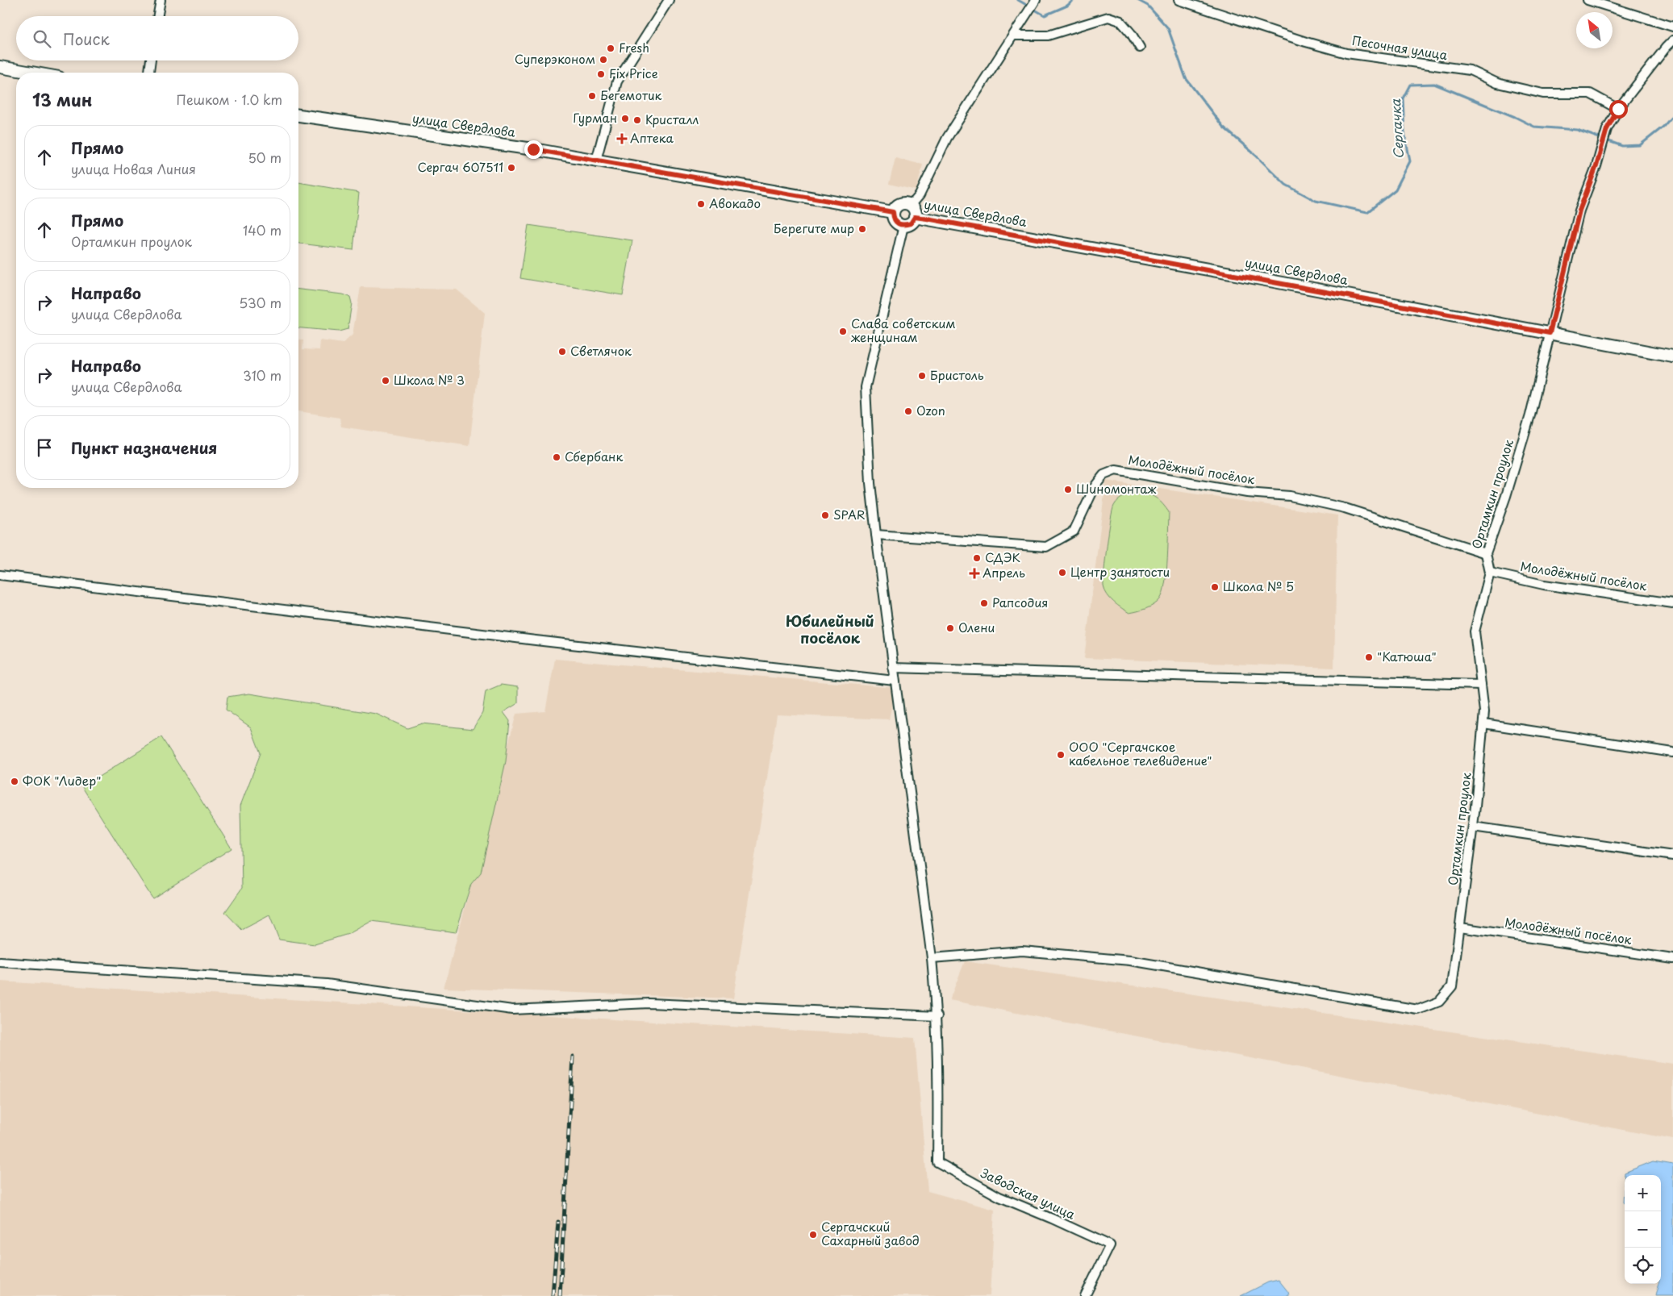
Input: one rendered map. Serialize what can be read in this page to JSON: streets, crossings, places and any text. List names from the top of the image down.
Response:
{
  "streets": {
    "street": [
      "Песочная улица",
      "улица Свердлова",
      "Молодёжный посёлок",
      "Ортамкин проулок",
      "Заводская улица"
    ]
  },
  "crossings": [
    ["Песочная улица", "Ортамкин проулок"],
    ["улица Свердлова", "Ортамкин проулок"],
    ["Молодёжный посёлок", "Ортамкин проулок"]
  ],
  "districts": ["Юбилейный посёлок"],
  "water": ["Сергачка"],
  "places": {
    "other": [
      "Fresh",
      "Суперэконом",
      "Fix Price",
      "Бегемотик",
      "Гурман",
      "Кристалл",
      "Сергач 607511",
      "Авокадо",
      "Берегите мир",
      "Слава советским женщинам",
      "Светлячок",
      "Бристоль",
      "Школа № 3",
      "Ozon",
      "Сбербанк",
      "Шиномонтаж",
      "SPAR",
      "СДЭК",
      "Центр занятости",
      "Школа № 5",
      "Рапсодия",
      "Олени",
      "\"Катюша\"",
      "ООО \"Сергачское кабельное телевидение\"",
      "ФОК \"Лидер\"",
      "Сергачский Сахарный завод"
    ],
    "health": ["Аптека", "Апрель"]
  },
  "north": "top left",
  "page": {
    "search": "Поиск",
    "heading": ["13 мин", "Пешком · 1.0 km"],
    "list": [
      ["Прямо", "улица Новая Линия", "50 m"],
      ["Прямо", "Ортамкин проулок", "140 m"],
      ["Направо", "улица Свердлова", "530 m"],
      ["Направо", "улица Свердлова", "310 m"],
      "Пункт назначения"
    ],
    "map_buttons": ["+", "−"]
  }
}
